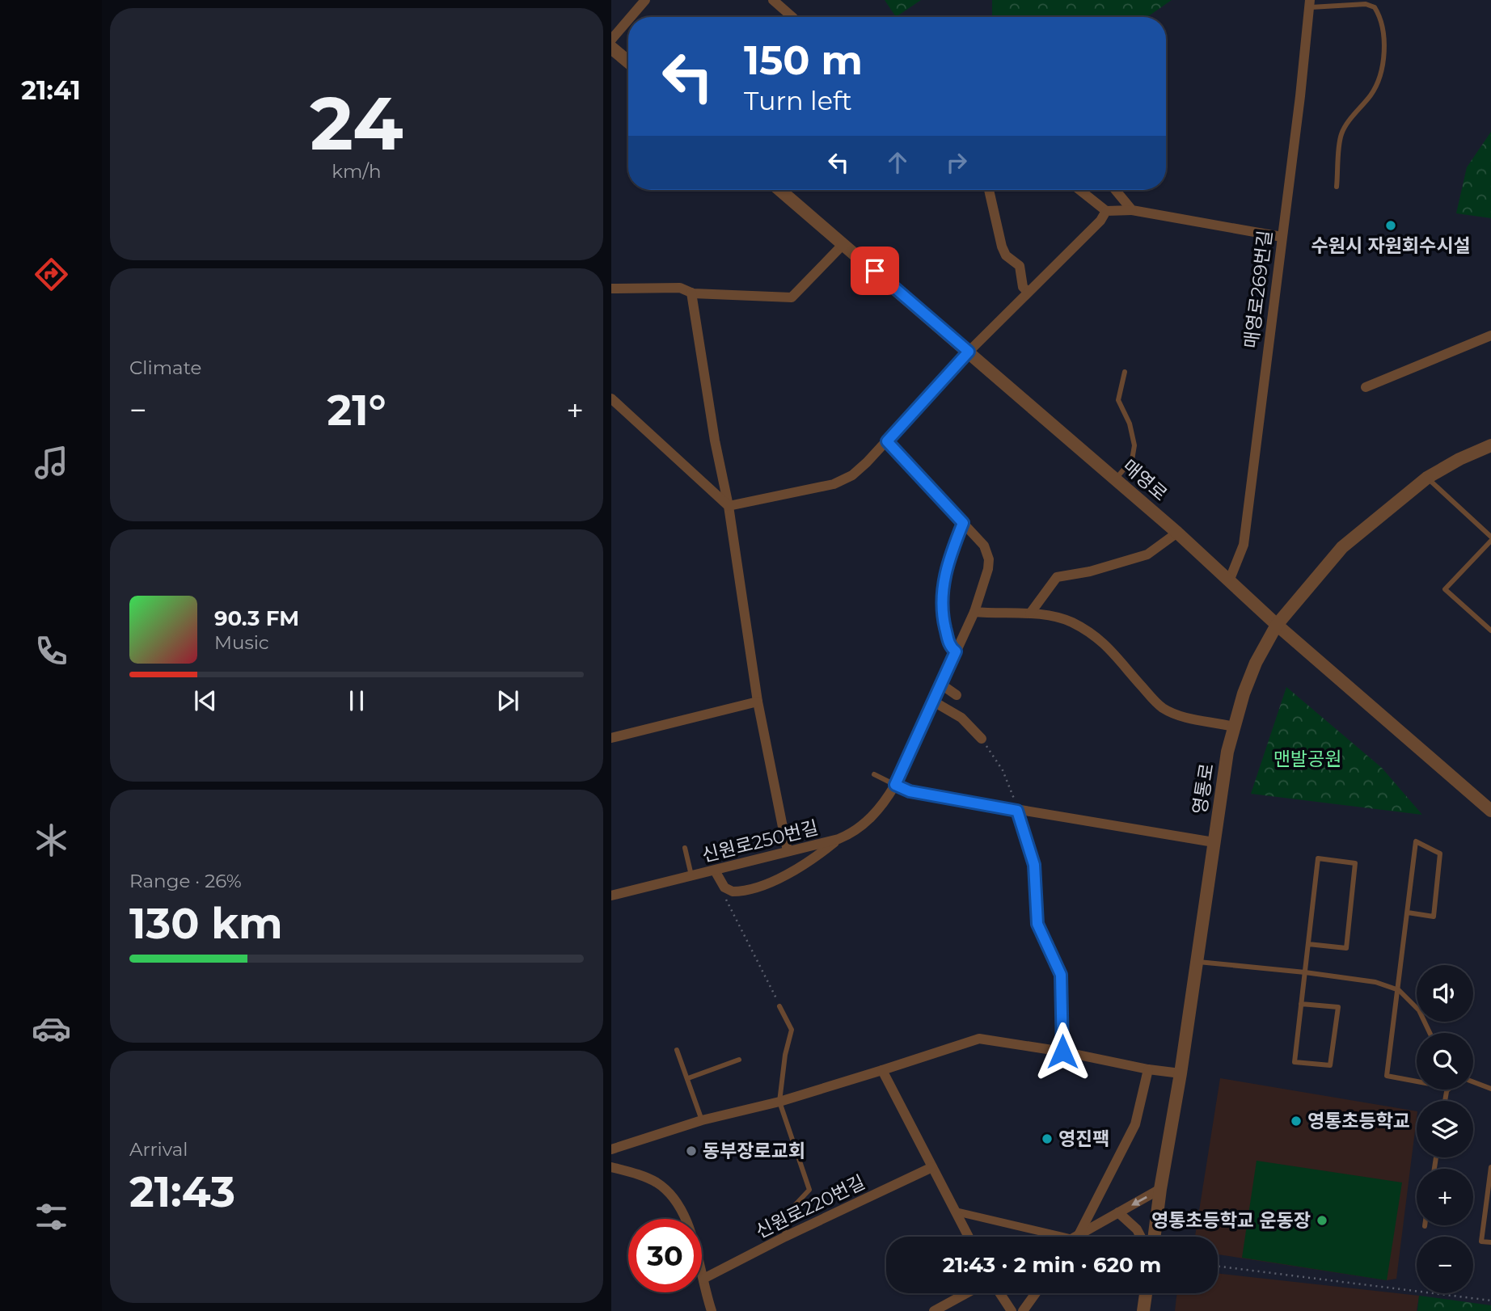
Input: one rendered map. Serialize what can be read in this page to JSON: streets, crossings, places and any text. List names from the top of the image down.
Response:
{
  "streets": {
    "street": [
      "매영로269번길",
      "매영로",
      "영통로",
      "신원로250번길",
      "신원로220번길"
    ]
  },
  "crossings": [
    ["매영로269번길", "매영로"],
    ["매영로", "영통로"]
  ],
  "parks": ["맨발공원"],
  "places": [
    "수원시 자원회수시설",
    "영통초등학교",
    "영진팩",
    "동부장로교회",
    "영통초등학교 운동장"
  ],
  "page": {
    "tabs": "21:41",
    "tile": [
      ["24", "km/h"],
      "Climate",
      ["Range · 26%", "130 km"],
      ["Arrival", "21:43"]
    ],
    "turn": ["150 m", "Turn left"],
    "heat": ["−", "21°", "+"],
    "song": ["90.3 FM", "Music"],
    "map_buttons": ["+", "−"],
    "limit": "30",
    "trip": "21:43 · 2 min · 620 m"
  }
}
